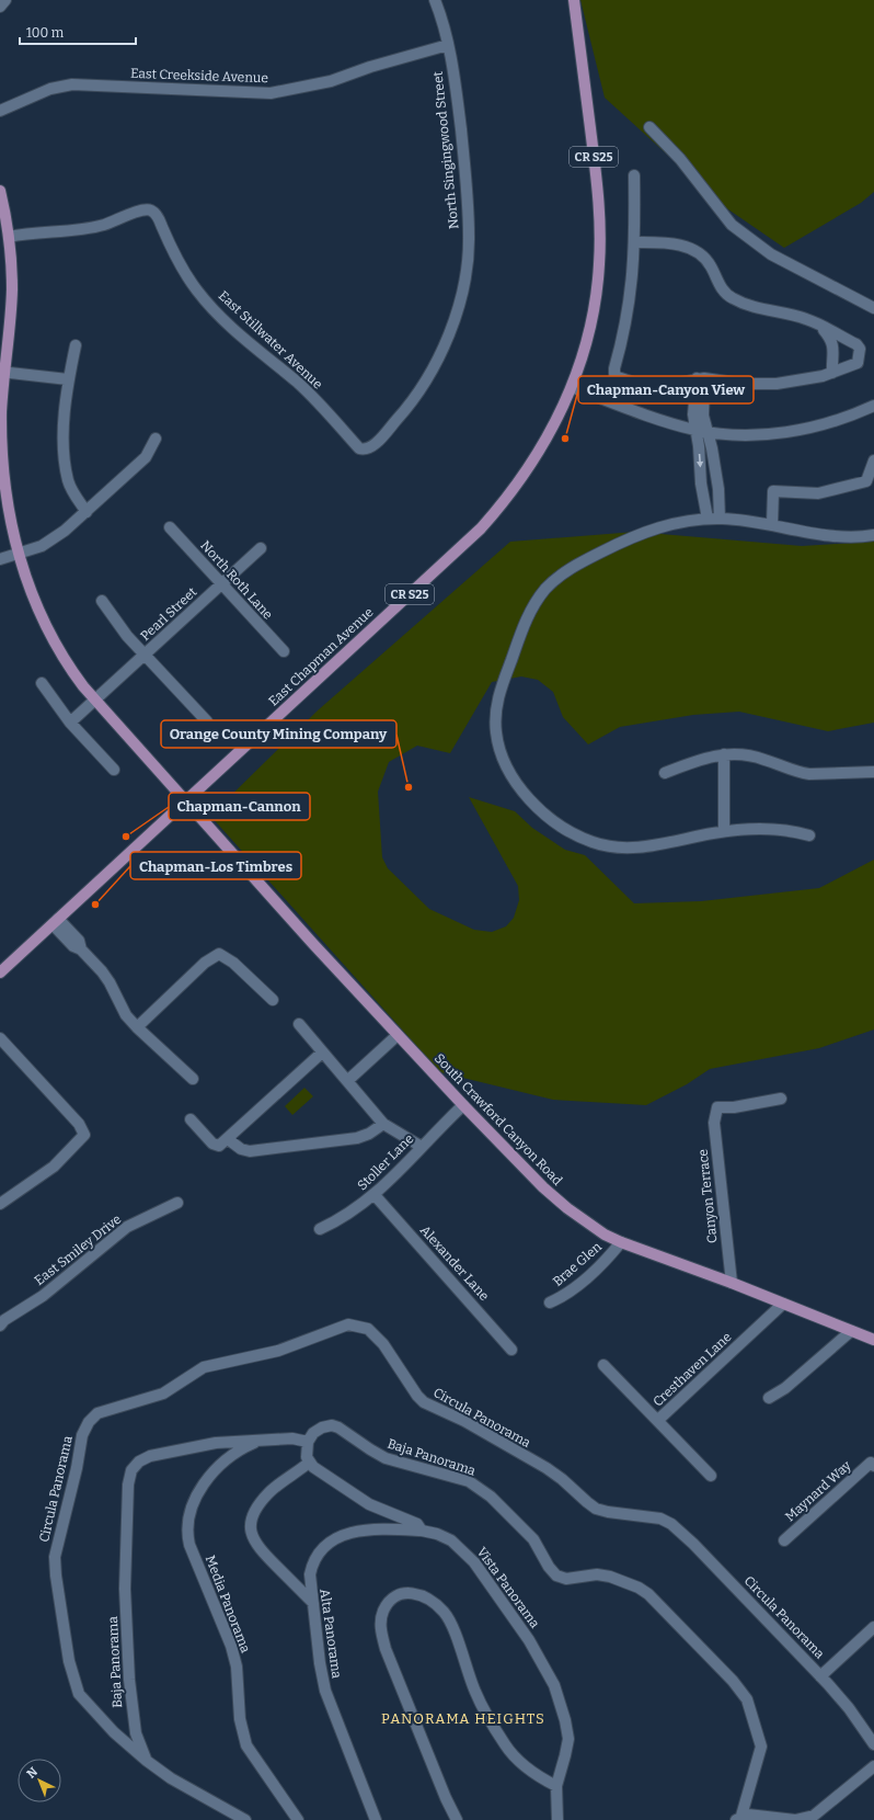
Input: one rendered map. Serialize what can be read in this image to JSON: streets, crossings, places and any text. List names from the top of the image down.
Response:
{
  "streets": {
    "main road": ["CR S25", "East Chapman Avenue", "South Crawford Canyon Road"],
    "street": [
      "East Creekside Avenue",
      "North Singingwood Street",
      "East Stillwater Avenue",
      "North Roth Lane",
      "Pearl Street",
      "Stoller Lane",
      "Canyon Terrace",
      "East Smiley Drive",
      "Alexander Lane",
      "Brae Glen",
      "Cresthaven Lane",
      "Circula Panorama",
      "Baja Panorama",
      "Maynard Way",
      "Vista Panorama",
      "Media Panorama",
      "Alta Panorama"
    ]
  },
  "crossings": [
    ["East Creekside Avenue", "North Singingwood Street"],
    ["North Singingwood Street", "East Stillwater Avenue"],
    ["East Stillwater Avenue", "South Crawford Canyon Road"],
    ["North Roth Lane", "Pearl Street"],
    ["Pearl Street", "South Crawford Canyon Road"],
    ["East Chapman Avenue", "South Crawford Canyon Road"],
    ["South Crawford Canyon Road", "Stoller Lane"],
    ["South Crawford Canyon Road", "Canyon Terrace"],
    ["South Crawford Canyon Road", "Brae Glen"],
    ["South Crawford Canyon Road", "Cresthaven Lane"],
    ["Stoller Lane", "Alexander Lane"],
    ["Circula Panorama", "Baja Panorama"],
    ["Baja Panorama", "Media Panorama"],
    ["Vista Panorama", "Alta Panorama"]
  ],
  "districts": ["PANORAMA HEIGHTS"],
  "places": [
    "Chapman-Canyon View",
    "Orange County Mining Company",
    "Chapman-Cannon",
    "Chapman-Los Timbres"
  ],
  "scale_bar": "100 m",
  "north": "top left"
}
